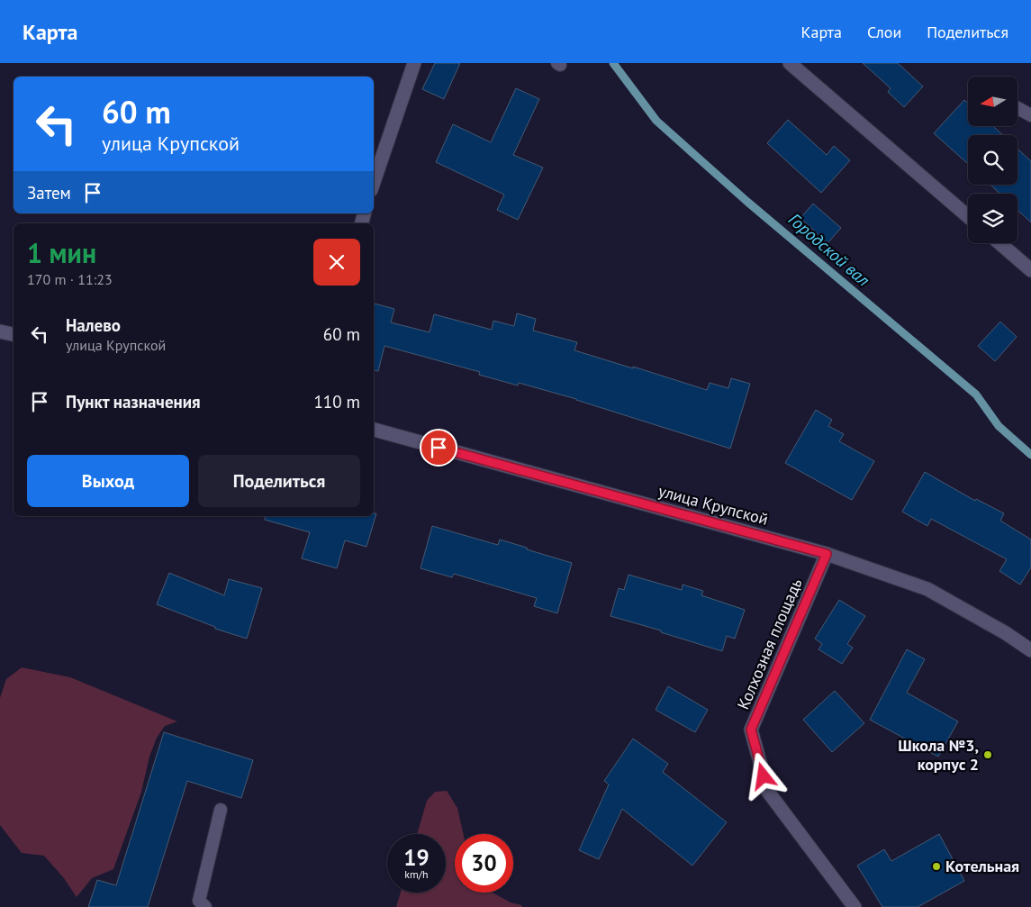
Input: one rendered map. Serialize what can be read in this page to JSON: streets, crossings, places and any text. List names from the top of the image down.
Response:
{
  "streets": {
    "street": ["улица Крупской", "Колхозная площадь"]
  },
  "crossings": [
    ["улица Крупской", "Колхозная площадь"]
  ],
  "water": ["Городской вал"],
  "places": ["Школа №3, корпус 2", "Котельная"],
  "north": "left",
  "page": {
    "header": "Карта",
    "nav": ["Карта", "Слои", "Поделиться"],
    "turn": ["60 m", "улица Крупской"],
    "then": "Затем",
    "heading": ["1 мин", "170 m · 11:23"],
    "list": [
      {
        "name": "Налево",
        "note": "улица Крупской",
        "value": "60 m"
      },
      {
        "name": "Пункт назначения",
        "value": "110 m"
      }
    ],
    "buttons": ["Выход", "Поделиться"],
    "speed": "19 km/h",
    "limit": "30"
  }
}
